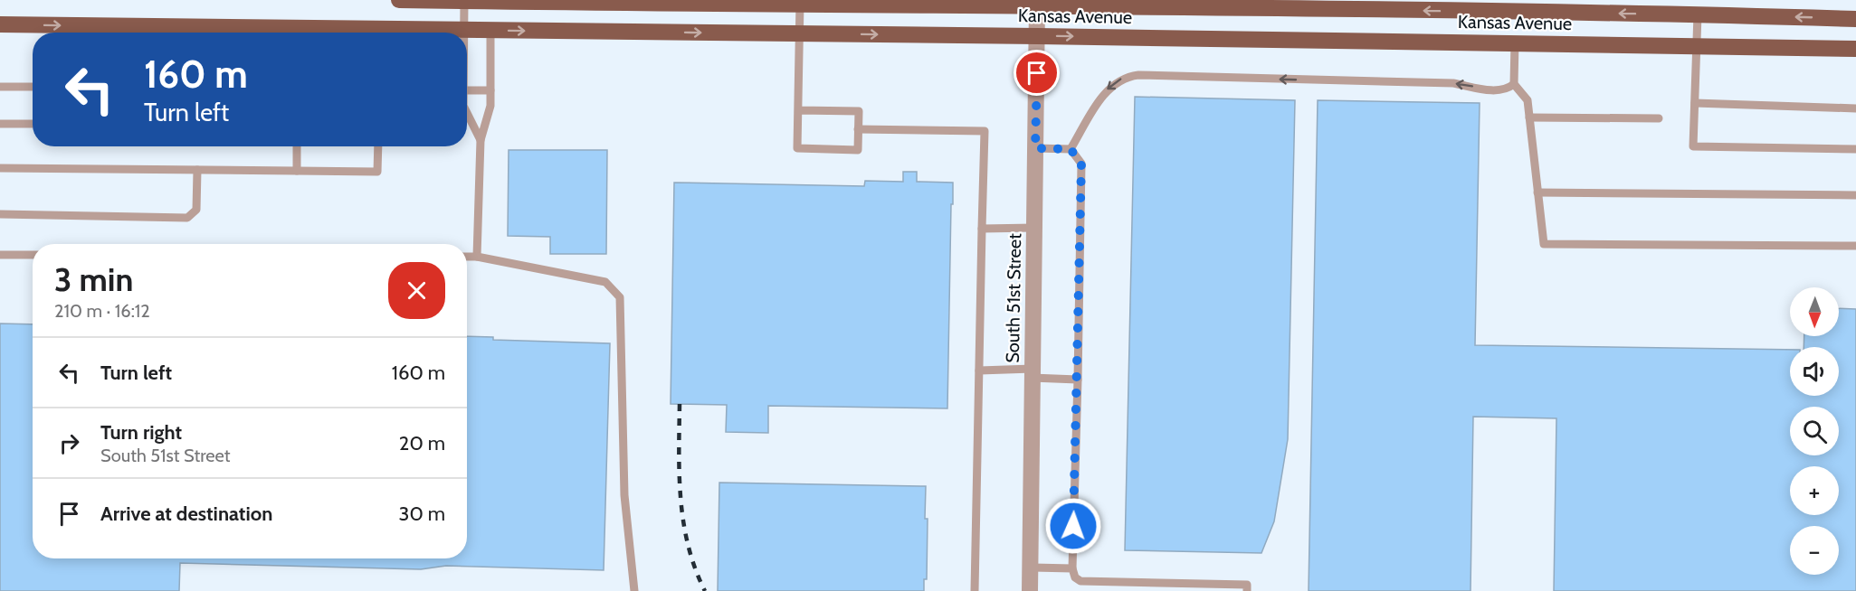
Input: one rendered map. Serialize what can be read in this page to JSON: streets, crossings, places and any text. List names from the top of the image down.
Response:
{
  "streets": {
    "main road": ["Kansas Avenue"],
    "street": ["South 51st Street"]
  },
  "crossings": [
    ["Kansas Avenue", "South 51st Street"]
  ],
  "north": "bottom",
  "page": {
    "turn": ["160 m", "Turn left"],
    "heading": ["3 min", "210 m · 16:12"],
    "map_buttons": ["+", "−"],
    "list": [
      {
        "name": "Turn left",
        "value": "160 m"
      },
      {
        "name": "Turn right",
        "note": "South 51st Street",
        "value": "20 m"
      },
      {
        "name": "Arrive at destination",
        "value": "30 m"
      }
    ]
  }
}
